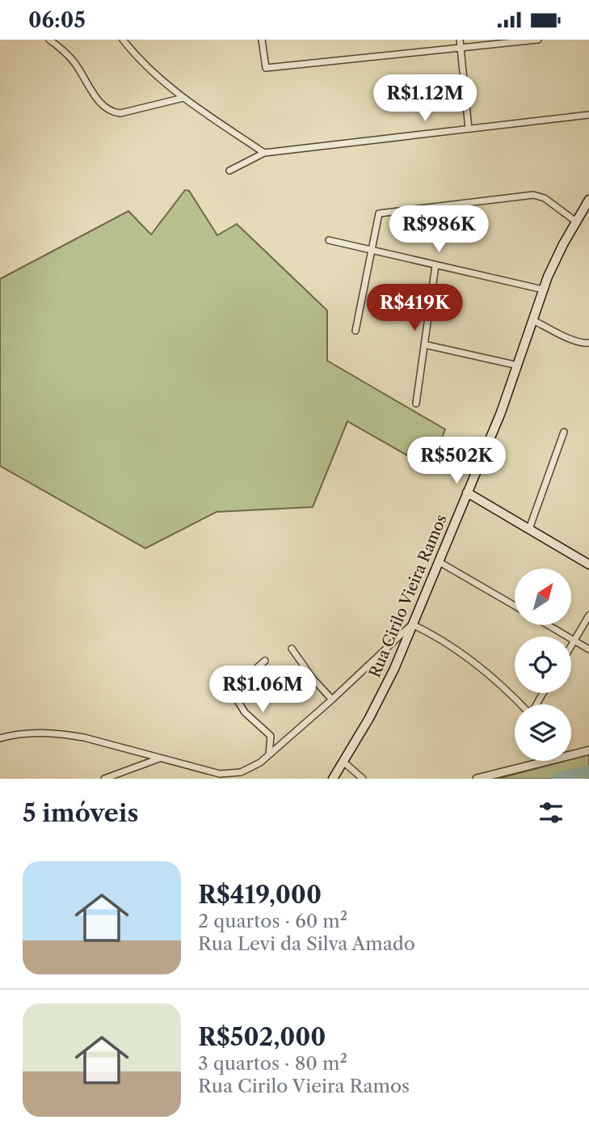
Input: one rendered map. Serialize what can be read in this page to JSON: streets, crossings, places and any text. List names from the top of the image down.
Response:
{
  "streets": {
    "main road": ["Rua Cirilo Vieira Ramos"]
  },
  "north": "top right",
  "page": {
    "status": "06:05",
    "price": [
      "R$1.12M",
      "R$986K",
      "R$419K",
      "R$502K",
      "R$1.06M"
    ],
    "heading": "5 imóveis",
    "list": [
      {
        "name": "R$419,000",
        "note": "2 quartos · 60 m² · Rua Levi da Silva Amado"
      },
      {
        "name": "R$502,000",
        "note": "3 quartos · 80 m² · Rua Cirilo Vieira Ramos"
      }
    ]
  }
}
